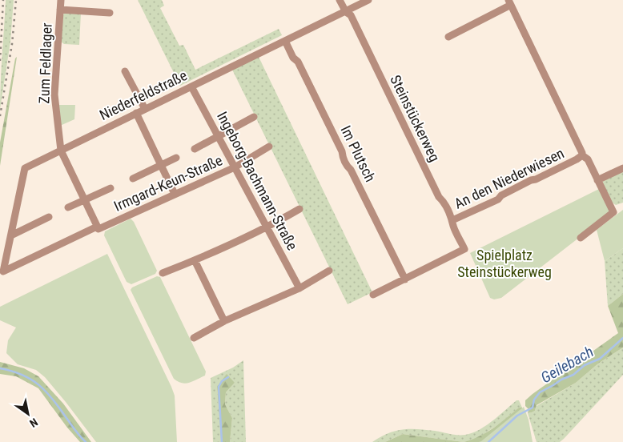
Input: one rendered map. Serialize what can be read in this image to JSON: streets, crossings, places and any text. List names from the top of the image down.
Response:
{
  "streets": {
    "street": [
      "Zum Feldlager",
      "Niederfeldstraße",
      "Steinstückerweg",
      "Im Plutsch",
      "An den Niederwiesen",
      "Ingeborg-Bachmann-Straße",
      "Irmgard-Keun-Straße"
    ]
  },
  "crossings": [
    ["Zum Feldlager", "Niederfeldstraße"],
    ["Zum Feldlager", "Irmgard-Keun-Straße"],
    ["Niederfeldstraße", "Steinstückerweg"],
    ["Niederfeldstraße", "Im Plutsch"],
    ["Niederfeldstraße", "Ingeborg-Bachmann-Straße"],
    ["Niederfeldstraße", "Irmgard-Keun-Straße"],
    ["Steinstückerweg", "Im Plutsch"],
    ["Steinstückerweg", "An den Niederwiesen"],
    ["Ingeborg-Bachmann-Straße", "Irmgard-Keun-Straße"]
  ],
  "water": ["Geilebach"],
  "parks": ["Spielplatz Steinstückerweg"],
  "north": "bottom right"
}
